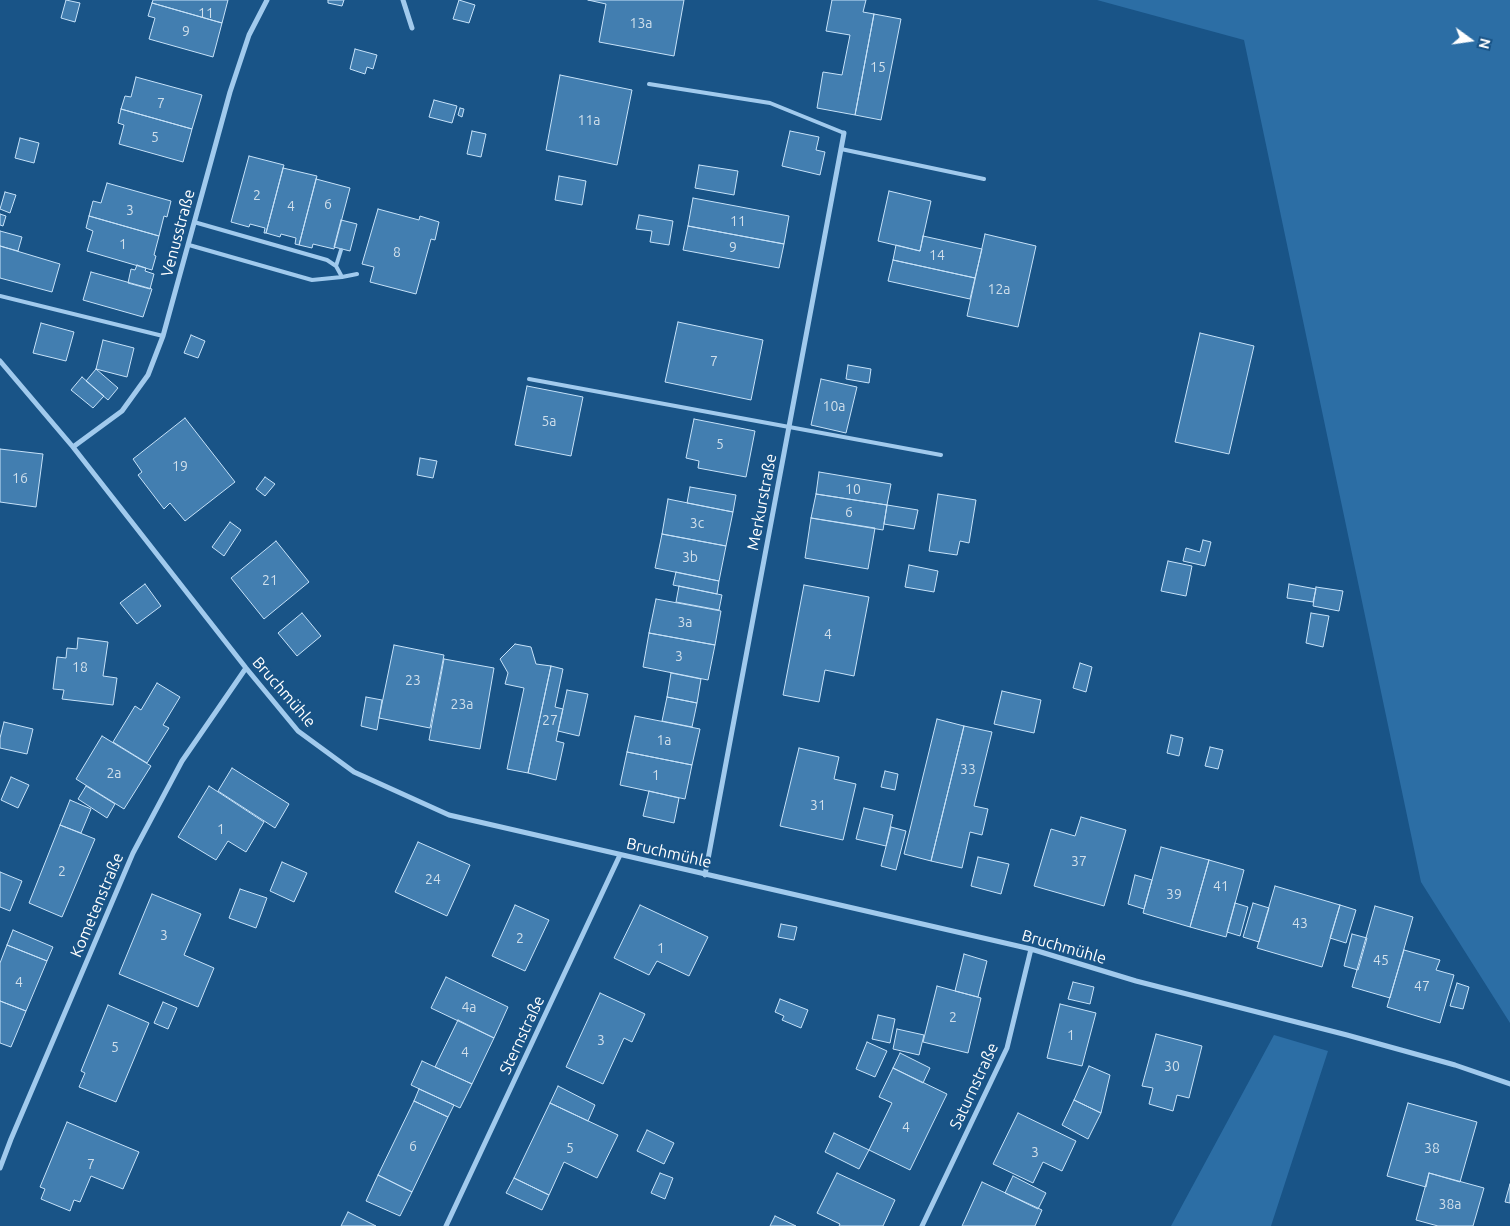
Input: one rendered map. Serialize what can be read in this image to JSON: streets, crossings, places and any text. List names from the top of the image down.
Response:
{
  "streets": {
    "street": [
      "Venusstraße",
      "Merkurstraße",
      "Bruchmühle",
      "Kometenstraße",
      "Sternstraße",
      "Saturnstraße"
    ]
  },
  "crossings": [
    ["Venusstraße", "Bruchmühle"],
    ["Merkurstraße", "Bruchmühle"],
    ["Bruchmühle", "Kometenstraße"],
    ["Bruchmühle", "Sternstraße"],
    ["Bruchmühle", "Saturnstraße"]
  ],
  "house_numbers": [
    "11",
    "13a",
    "9",
    "15",
    "7",
    "11a",
    "5",
    "2",
    "6",
    "4",
    "3",
    "11",
    "1",
    "9",
    "8",
    "14",
    "12a",
    "7",
    "10a",
    "5a",
    "5",
    "19",
    "16",
    "10",
    "6",
    "3c",
    "3b",
    "21",
    "3a",
    "4",
    "3",
    "18",
    "23",
    "23a",
    "27",
    "1a",
    "33",
    "2a",
    "1",
    "31",
    "1",
    "37",
    "2",
    "24",
    "41",
    "39",
    "43",
    "3",
    "2",
    "1",
    "45",
    "4",
    "47",
    "4a",
    "2",
    "1",
    "3",
    "5",
    "4",
    "30",
    "4",
    "6",
    "5",
    "38",
    "3",
    "7",
    "38a"
  ],
  "north": "right"
}
